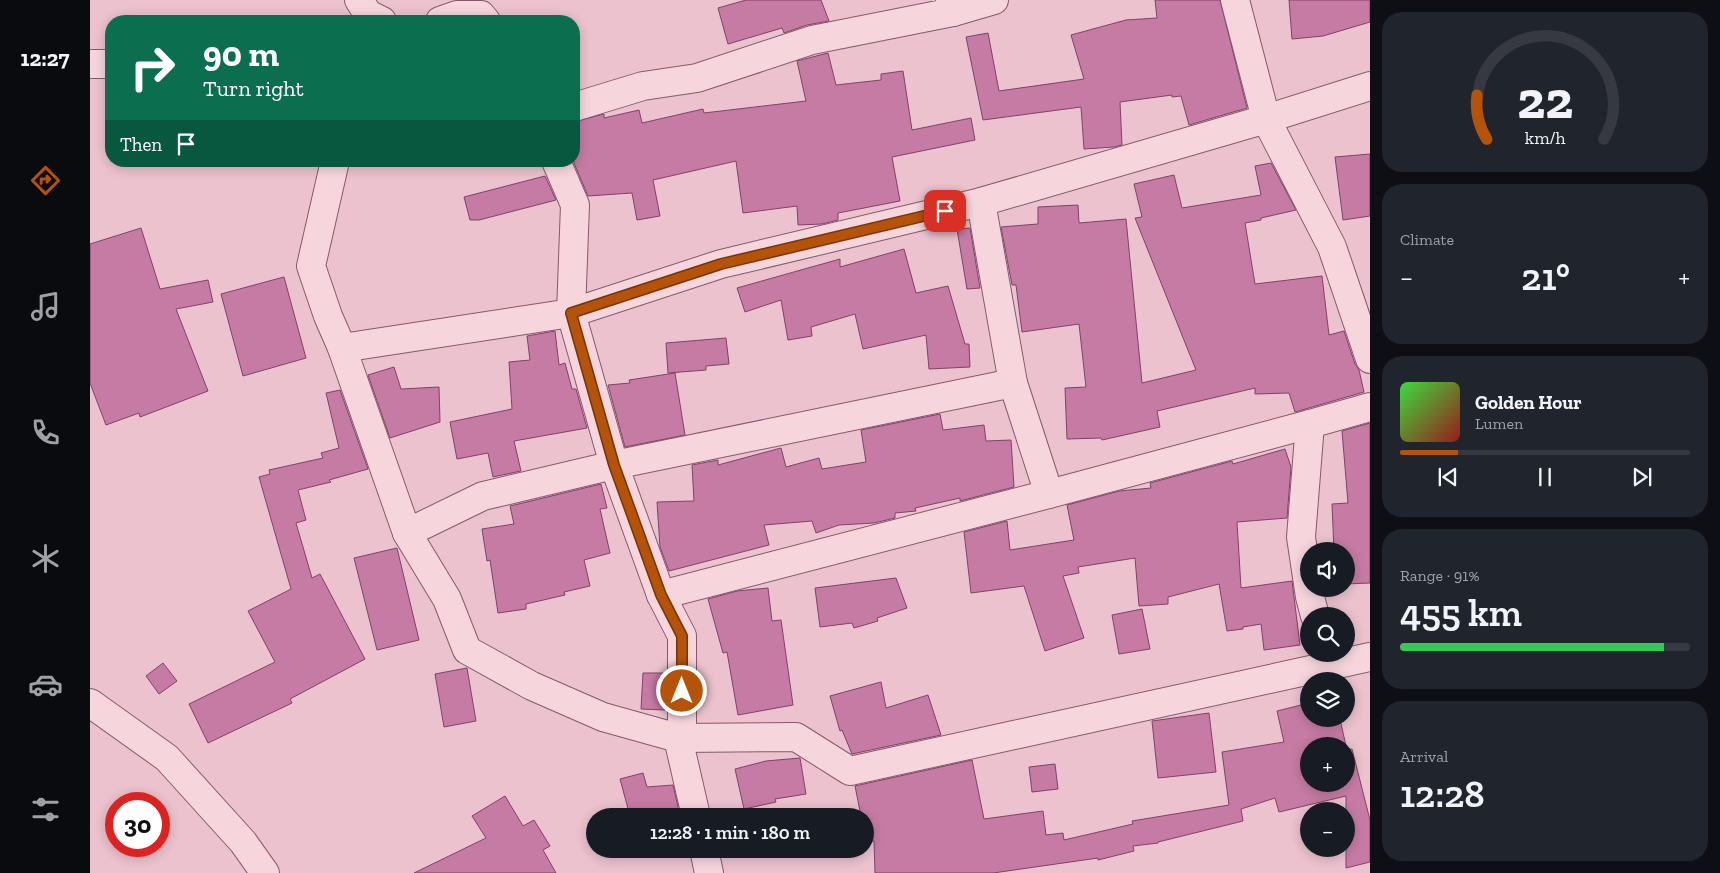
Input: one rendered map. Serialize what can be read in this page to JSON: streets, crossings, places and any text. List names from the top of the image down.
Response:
{
  "page": {
    "tabs": "12:27",
    "turn": ["90 m", "Turn right"],
    "then": "Then",
    "tile": [
      "Climate",
      ["Range · 91%", "455 km"],
      ["Arrival", "12:28"]
    ],
    "heat": ["−", "21°", "+"],
    "song": ["Golden Hour", "Lumen"],
    "map_buttons": ["+", "−"],
    "limit": "30",
    "trip": "12:28 · 1 min · 180 m",
    "gauge": ["22", "km/h"]
  }
}
